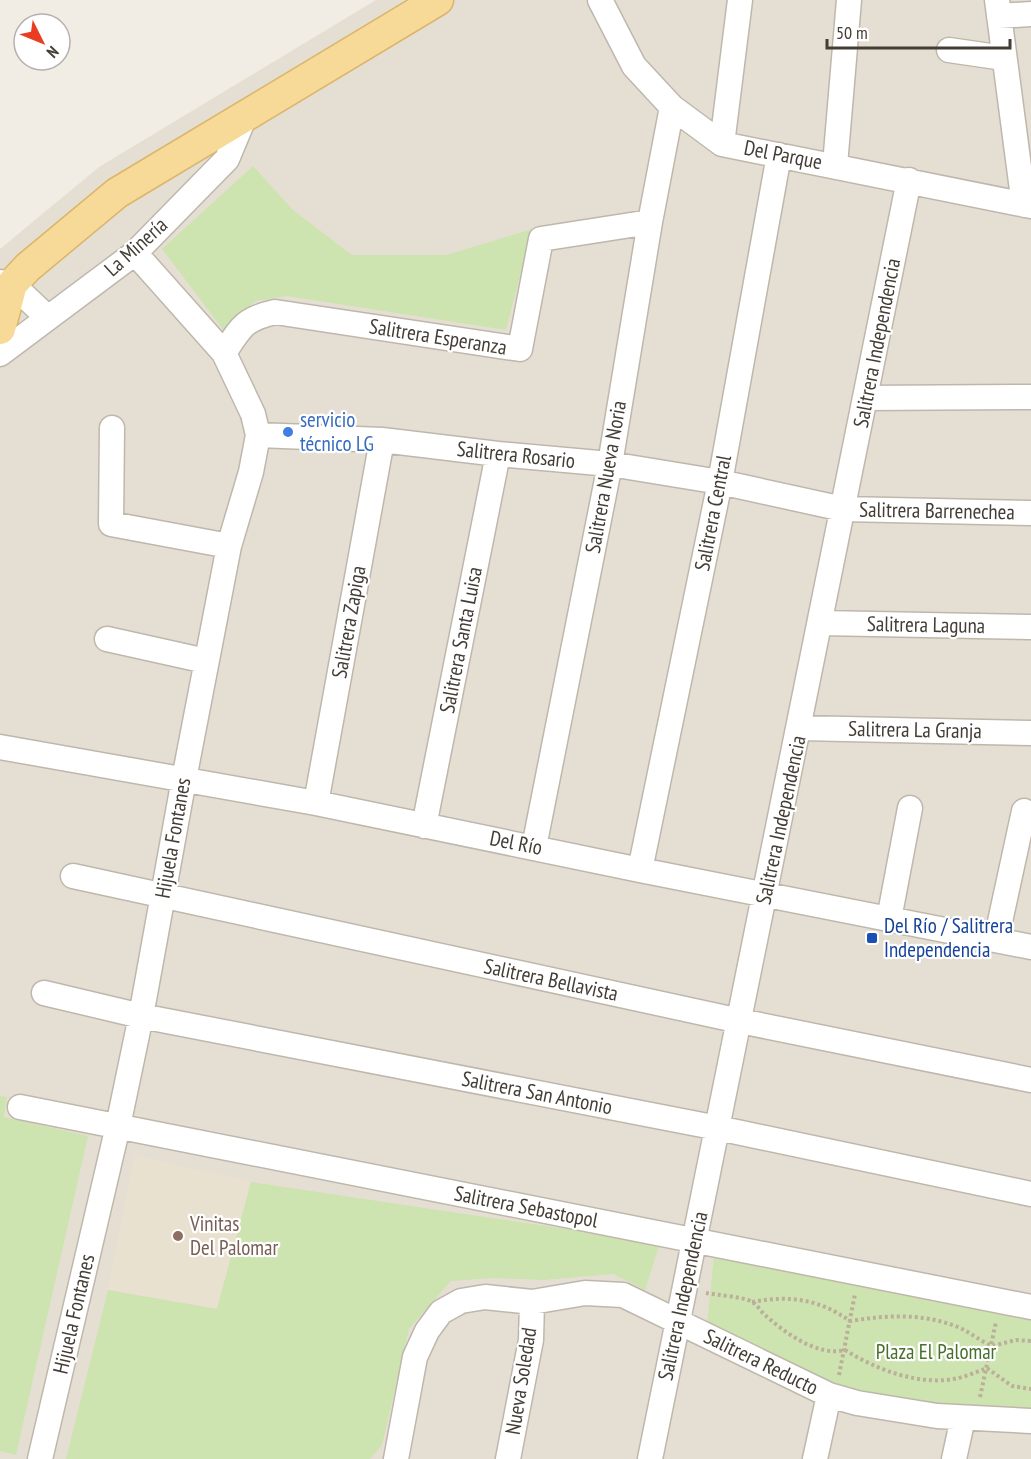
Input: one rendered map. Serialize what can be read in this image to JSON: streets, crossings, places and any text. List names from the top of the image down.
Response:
{
  "streets": {
    "street": [
      "Del Parque",
      "La Minería",
      "Salitrera Esperanza",
      "Salitrera Independencia",
      "Salitrera Rosario",
      "Salitrera Nueva Noria",
      "Salitrera Barrenechea",
      "Salitrera Central",
      "Salitrera Zapiga",
      "Salitrera Laguna",
      "Salitrera Santa Luisa",
      "Salitrera La Granja",
      "Hijuela Fontanes",
      "Del Río",
      "Salitrera Bellavista",
      "Salitrera San Antonio",
      "Salitrera Sebastopol",
      "Salitrera Reducto",
      "Nueva Soledad"
    ]
  },
  "crossings": [
    ["Del Parque", "Salitrera Independencia"],
    ["Del Parque", "Salitrera Nueva Noria"],
    ["Del Parque", "Salitrera Central"],
    ["La Minería", "Hijuela Fontanes"],
    ["Salitrera Esperanza", "Salitrera Nueva Noria"],
    ["Salitrera Esperanza", "Hijuela Fontanes"],
    ["Salitrera Independencia", "Salitrera Rosario"],
    ["Salitrera Independencia", "Salitrera Barrenechea"],
    ["Salitrera Independencia", "Salitrera Laguna"],
    ["Salitrera Independencia", "Salitrera La Granja"],
    ["Salitrera Independencia", "Del Río"],
    ["Salitrera Independencia", "Salitrera Bellavista"],
    ["Salitrera Independencia", "Salitrera San Antonio"],
    ["Salitrera Independencia", "Salitrera Sebastopol"],
    ["Salitrera Independencia", "Salitrera Reducto"],
    ["Salitrera Rosario", "Salitrera Nueva Noria"],
    ["Salitrera Rosario", "Salitrera Barrenechea"],
    ["Salitrera Rosario", "Salitrera Central"],
    ["Salitrera Rosario", "Salitrera Zapiga"],
    ["Salitrera Rosario", "Salitrera Santa Luisa"],
    ["Salitrera Rosario", "Hijuela Fontanes"],
    ["Salitrera Nueva Noria", "Del Río"],
    ["Salitrera Central", "Del Río"],
    ["Salitrera Zapiga", "Del Río"],
    ["Salitrera Santa Luisa", "Del Río"],
    ["Hijuela Fontanes", "Del Río"],
    ["Hijuela Fontanes", "Salitrera Bellavista"],
    ["Hijuela Fontanes", "Salitrera San Antonio"],
    ["Hijuela Fontanes", "Salitrera Sebastopol"],
    ["Salitrera Reducto", "Nueva Soledad"]
  ],
  "parks": ["Plaza El Palomar"],
  "places": {
    "other": ["servicio técnico LG", "Vinitas Del Palomar"],
    "transit": ["Del Río / Salitrera Independencia"]
  },
  "scale_bar": "50 m",
  "north": "bottom right"
}
